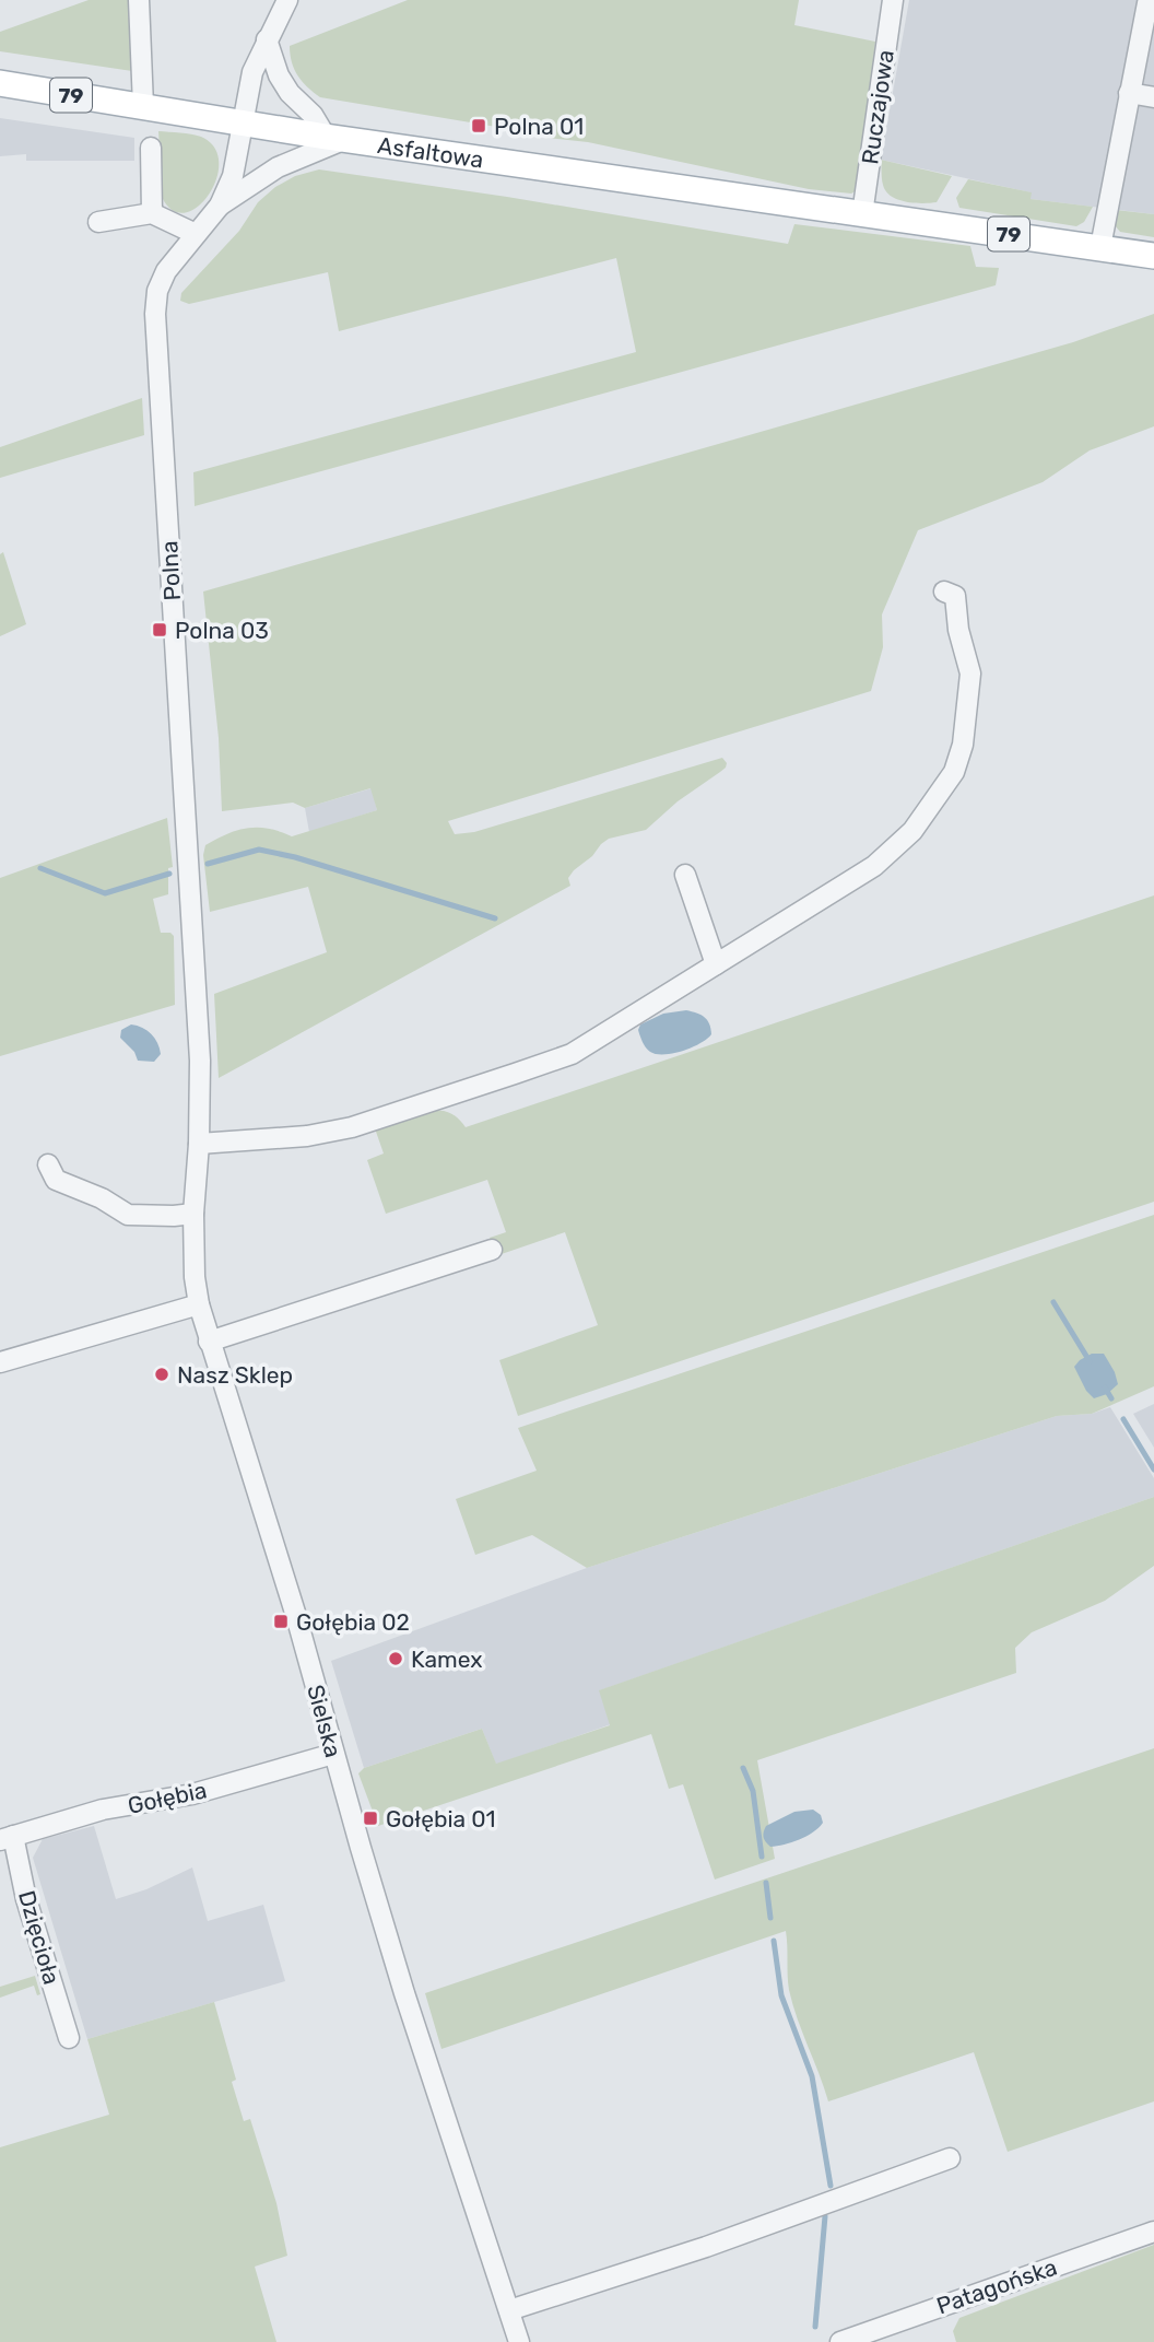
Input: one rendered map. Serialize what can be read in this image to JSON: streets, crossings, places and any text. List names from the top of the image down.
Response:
{
  "streets": {
    "main road": ["79", "Asfaltowa"],
    "street": [
      "Ruczajowa",
      "Polna",
      "Sielska",
      "Gołębia",
      "Dzięcioła",
      "Patagońska"
    ]
  },
  "crossings": [
    ["79", "Ruczajowa"],
    ["79", "Asfaltowa"],
    ["Ruczajowa", "Asfaltowa"],
    ["Asfaltowa", "Polna"],
    ["Polna", "Sielska"],
    ["Sielska", "Gołębia"],
    ["Gołębia", "Dzięcioła"]
  ],
  "places": {
    "transit": [
      "Polna 01",
      "Polna 03",
      "Gołębia 02",
      "Gołębia 01"
    ],
    "other": ["Nasz Sklep", "Kamex"]
  }
}
